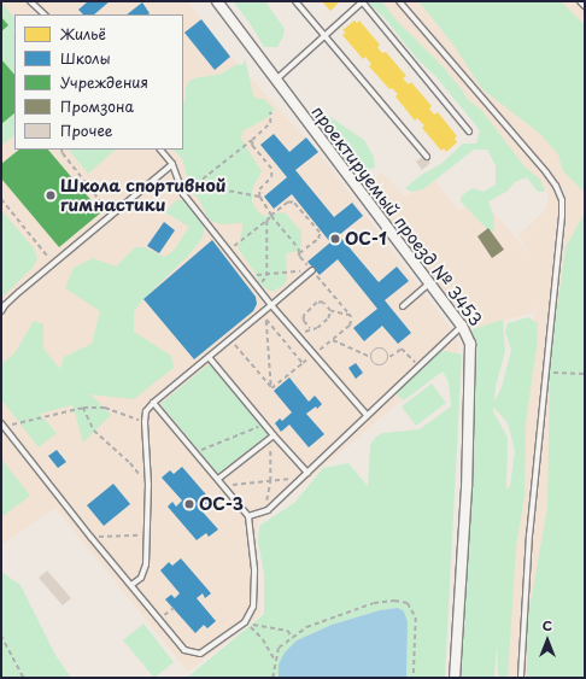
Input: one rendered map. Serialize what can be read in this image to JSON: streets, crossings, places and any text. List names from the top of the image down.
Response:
{
  "streets": {
    "street": ["проектируемый проезд № 3453"]
  },
  "places": ["Школа спортивной гимнастики", "ОС-1", "ОС-3"],
  "legend": [
    "Жильё",
    "Школы",
    "Учреждения",
    "Промзона",
    "Прочее"
  ],
  "north": "top"
}
